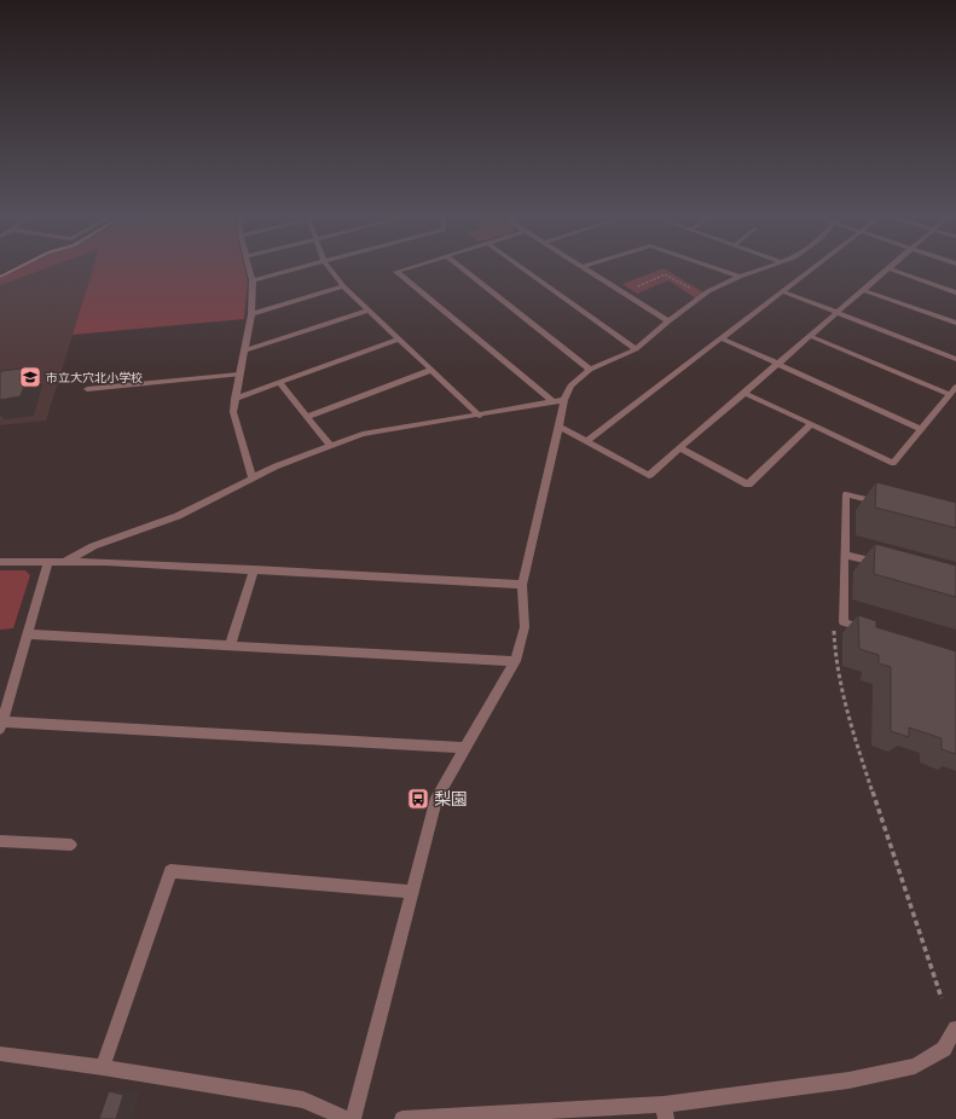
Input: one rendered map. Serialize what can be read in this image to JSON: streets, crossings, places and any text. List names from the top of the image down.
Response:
{
  "places": {
    "school or university": ["市立大穴北小学校"],
    "bus stop": ["梨園"]
  }
}
